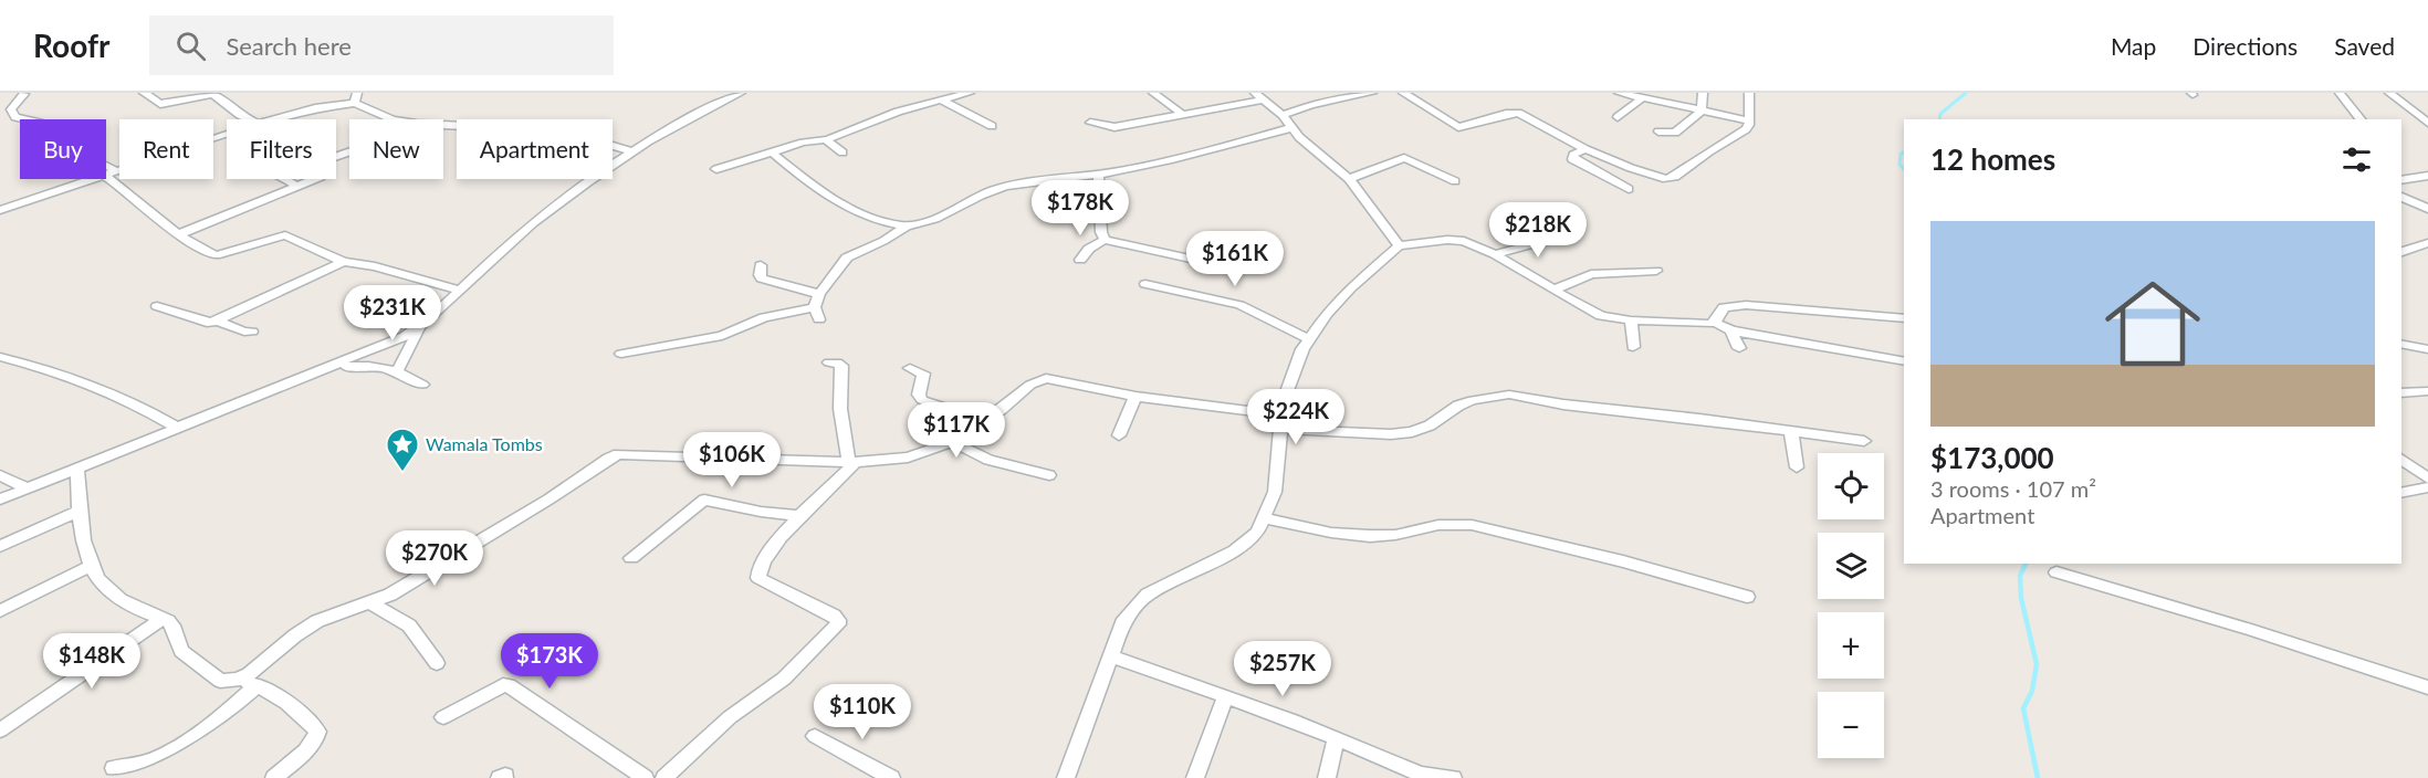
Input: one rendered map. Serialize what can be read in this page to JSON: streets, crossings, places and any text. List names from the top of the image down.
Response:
{
  "places": {
    "place": ["Wamala Tombs"]
  },
  "page": {
    "header": "Roofr",
    "search": "Search here",
    "nav": ["Map", "Directions", "Saved"],
    "chip": [
      "Buy",
      "Rent",
      "Filters",
      "New",
      "Apartment"
    ],
    "heading": "12 homes",
    "price": [
      "$178K",
      "$218K",
      "$161K",
      "$231K",
      "$224K",
      "$117K",
      "$106K",
      "$270K",
      "$148K",
      "$173K",
      "$257K",
      "$110K"
    ],
    "list": [
      {
        "name": "$173,000",
        "note": "3 rooms · 107 m² · Apartment"
      }
    ],
    "map_buttons": ["+", "−"]
  }
}
